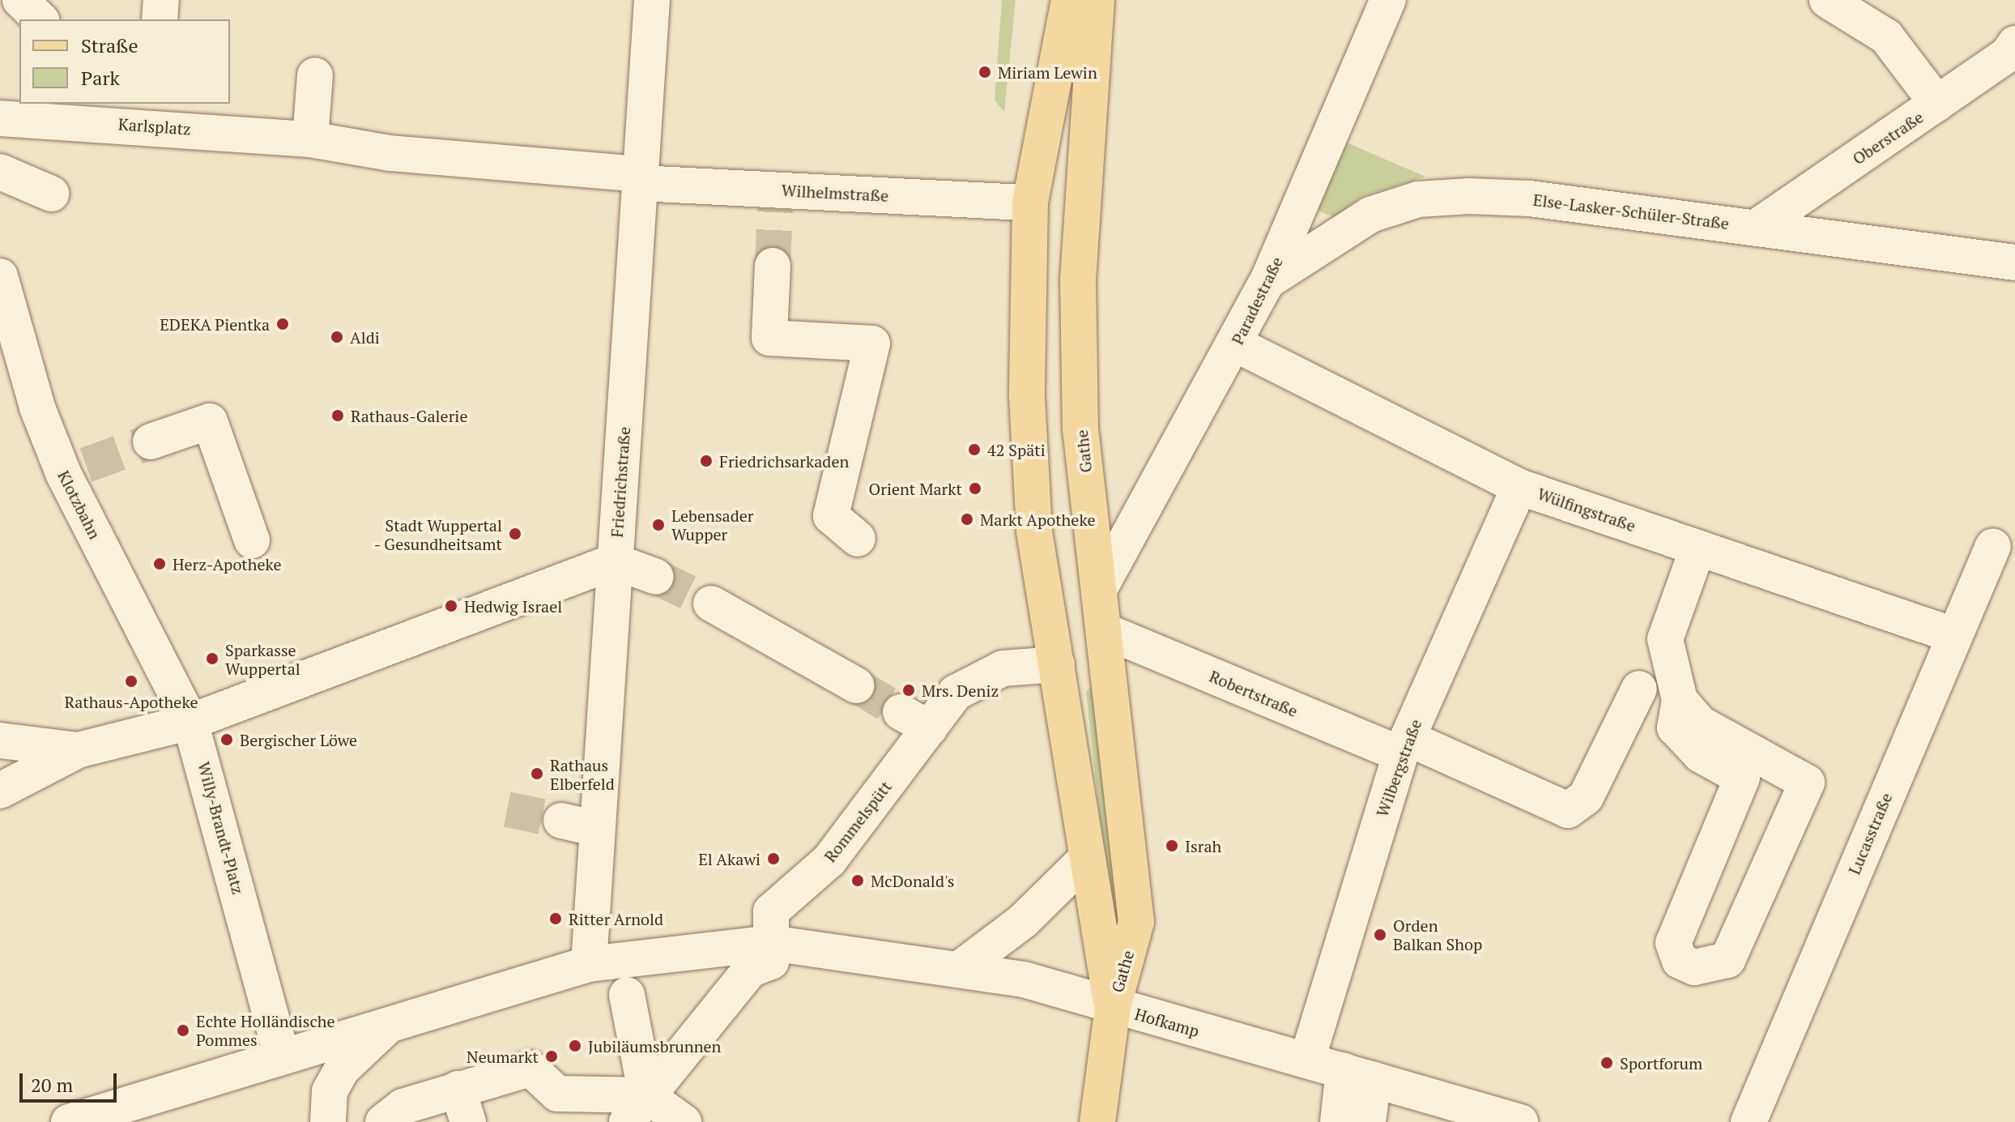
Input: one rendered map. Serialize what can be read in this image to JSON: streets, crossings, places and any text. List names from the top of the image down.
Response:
{
  "streets": {
    "main road": ["Gathe"],
    "street": [
      "Karlsplatz",
      "Oberstraße",
      "Wilhelmstraße",
      "Else-Lasker-Schüler-Straße",
      "Paradestraße",
      "Friedrichstraße",
      "Klotzbahn",
      "Wülfingstraße",
      "Robertstraße",
      "Wilbergstraße",
      "Rommelspütt",
      "Willy-Brandt-Platz",
      "Lucasstraße",
      "Hofkamp"
    ]
  },
  "crossings": [
    ["Karlsplatz", "Wilhelmstraße"],
    ["Karlsplatz", "Friedrichstraße"],
    ["Oberstraße", "Else-Lasker-Schüler-Straße"],
    ["Wilhelmstraße", "Gathe"],
    ["Wilhelmstraße", "Friedrichstraße"],
    ["Else-Lasker-Schüler-Straße", "Paradestraße"],
    ["Paradestraße", "Gathe"],
    ["Paradestraße", "Wülfingstraße"],
    ["Gathe", "Robertstraße"],
    ["Gathe", "Rommelspütt"],
    ["Gathe", "Hofkamp"],
    ["Klotzbahn", "Willy-Brandt-Platz"],
    ["Wülfingstraße", "Wilbergstraße"],
    ["Wülfingstraße", "Lucasstraße"],
    ["Robertstraße", "Wilbergstraße"],
    ["Wilbergstraße", "Hofkamp"],
    ["Rommelspütt", "Hofkamp"]
  ],
  "places": [
    "Miriam Lewin",
    "EDEKA Pientka",
    "Aldi",
    "Rathaus-Galerie",
    "42 Späti",
    "Friedrichsarkaden",
    "Orient Markt",
    "Markt Apotheke",
    "Lebensader Wupper",
    "Stadt Wuppertal - Gesundheitsamt",
    "Herz-Apotheke",
    "Hedwig Israel",
    "Sparkasse Wuppertal",
    "Rathaus-Apotheke",
    "Mrs. Deniz",
    "Bergischer Löwe",
    "Rathaus Elberfeld",
    "Israh",
    "El Akawi",
    "McDonald's",
    "Ritter Arnold",
    "Orden Balkan Shop",
    "Echte Holländische Pommes",
    "Jubiläumsbrunnen",
    "Neumarkt",
    "Sportforum"
  ],
  "legend": ["Straße", "Park"],
  "scale_bar": "20 m"
}
